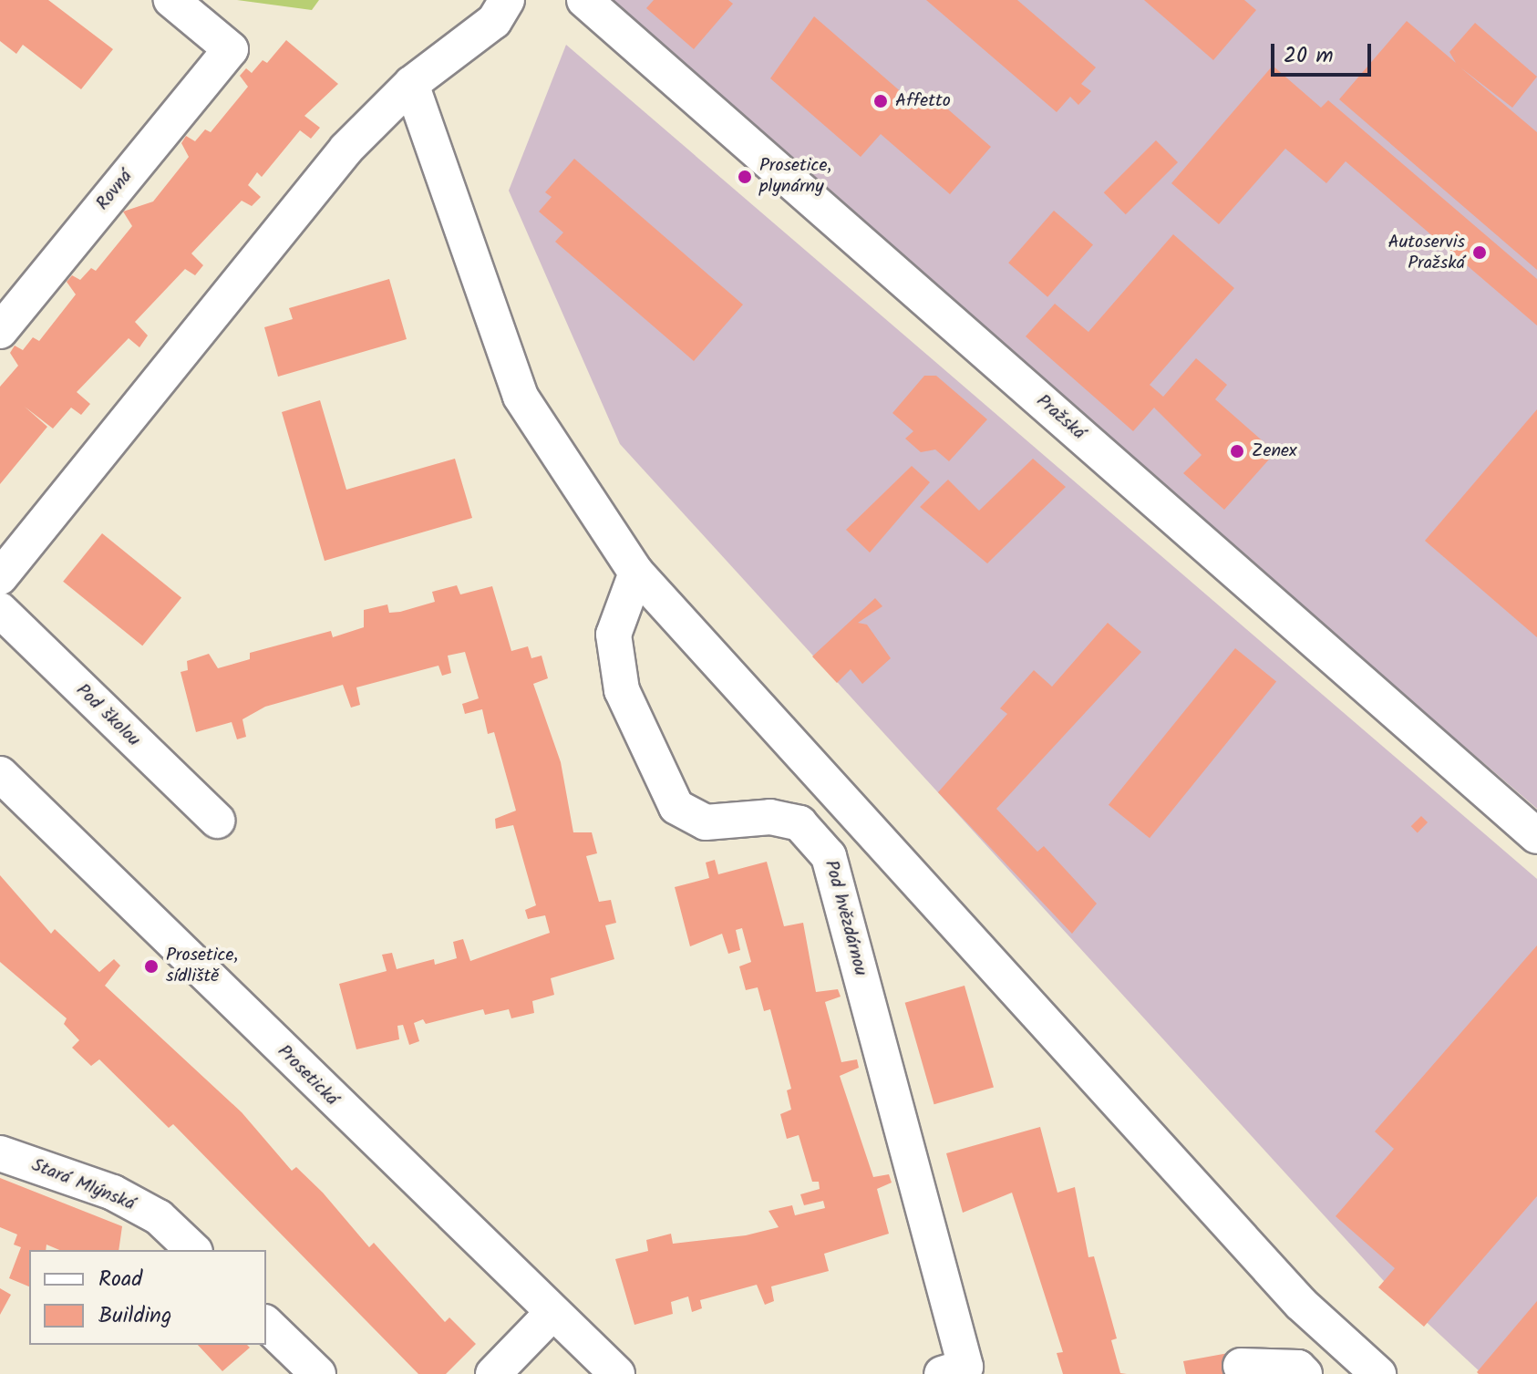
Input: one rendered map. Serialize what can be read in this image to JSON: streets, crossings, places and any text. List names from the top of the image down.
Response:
{
  "streets": {
    "street": [
      "Rovná",
      "Pražská",
      "Pod školou",
      "Pod hvězdárnou",
      "Prosetická",
      "Stará Mlýnská"
    ]
  },
  "places": [
    "Affetto",
    "Prosetice, plynárny",
    "Autoservis Pražská",
    "Zenex",
    "Prosetice, sídliště"
  ],
  "legend": ["Road", "Building"],
  "scale_bar": "20 m"
}
